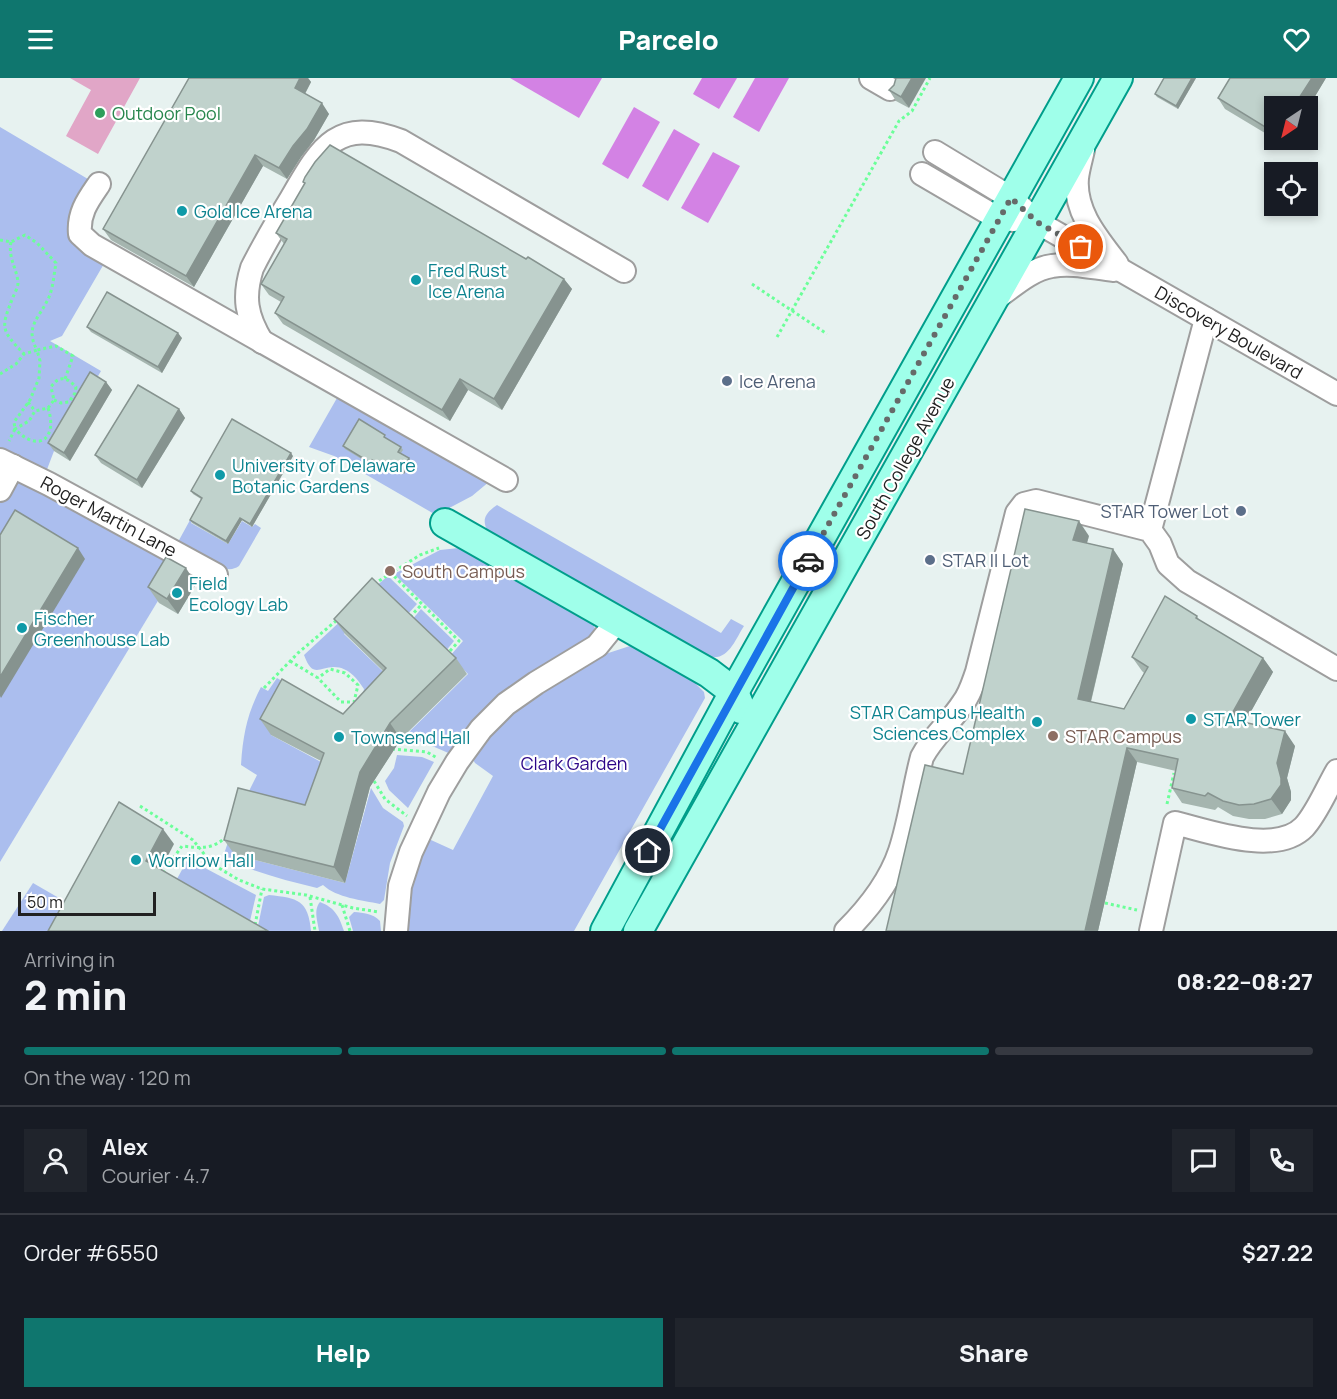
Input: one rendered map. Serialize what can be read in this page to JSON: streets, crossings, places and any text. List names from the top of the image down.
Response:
{
  "streets": {
    "main road": ["South College Avenue"],
    "street": ["Discovery Boulevard", "Roger Martin Lane"]
  },
  "crossings": [
    ["Discovery Boulevard", "South College Avenue"]
  ],
  "parks": ["Clark Garden"],
  "places": [
    "Outdoor Pool",
    "Gold Ice Arena",
    "Fred Rust Ice Arena",
    "Ice Arena",
    "University of Delaware Botanic Gardens",
    "STAR Tower Lot",
    "STAR II Lot",
    "South Campus",
    "Field Ecology Lab",
    "Fischer Greenhouse Lab",
    "STAR Tower",
    "STAR Campus Health Sciences Complex",
    "STAR Campus",
    "Townsend Hall",
    "Worrilow Hall"
  ],
  "scale_bar": "50 m",
  "north": "bottom left",
  "page": {
    "header": "Parcelo",
    "scale": "50 m",
    "heading": ["2 min", "Arriving in", "08:22–08:27"],
    "panel": [
      "Alex",
      "Courier · 4.7",
      "Order #6550",
      "$27.22"
    ],
    "bar": "On the way · 120 m",
    "buttons": ["Help", "Share"]
  }
}
